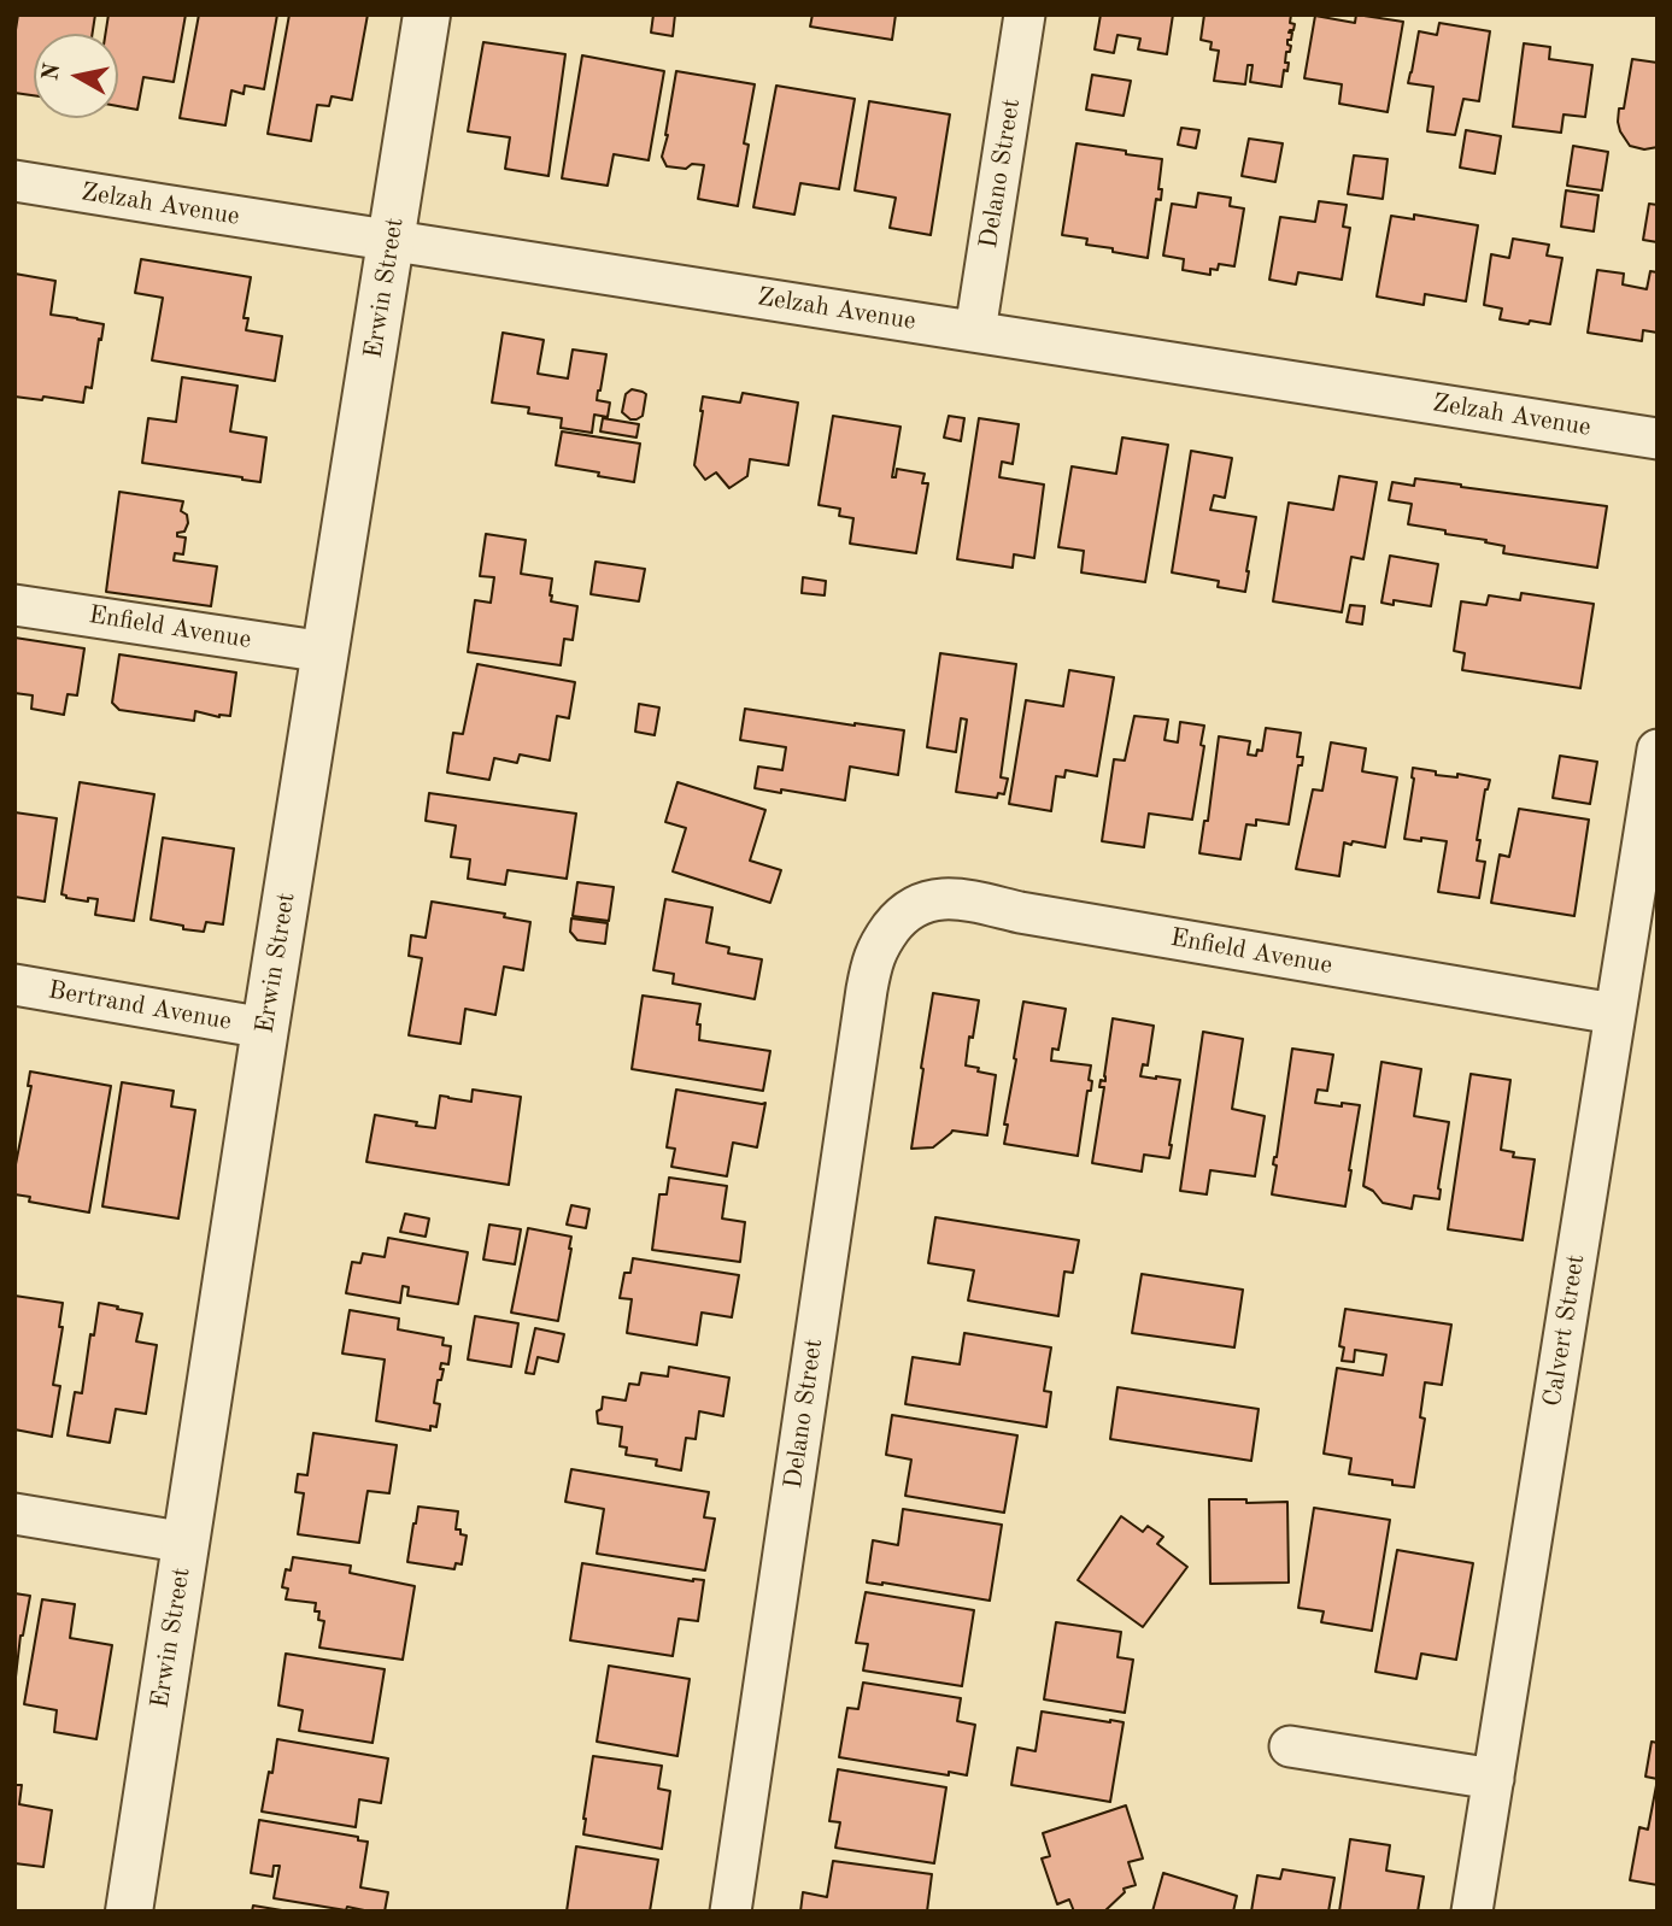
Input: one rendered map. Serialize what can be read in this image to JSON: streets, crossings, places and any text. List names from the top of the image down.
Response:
{
  "streets": {
    "street": [
      "Delano Street",
      "Zelzah Avenue",
      "Erwin Street",
      "Enfield Avenue",
      "Bertrand Avenue",
      "Calvert Street"
    ]
  },
  "crossings": [
    ["Delano Street", "Zelzah Avenue"],
    ["Delano Street", "Enfield Avenue"],
    ["Zelzah Avenue", "Erwin Street"],
    ["Erwin Street", "Enfield Avenue"],
    ["Erwin Street", "Bertrand Avenue"],
    ["Enfield Avenue", "Calvert Street"]
  ],
  "north": "left"
}
